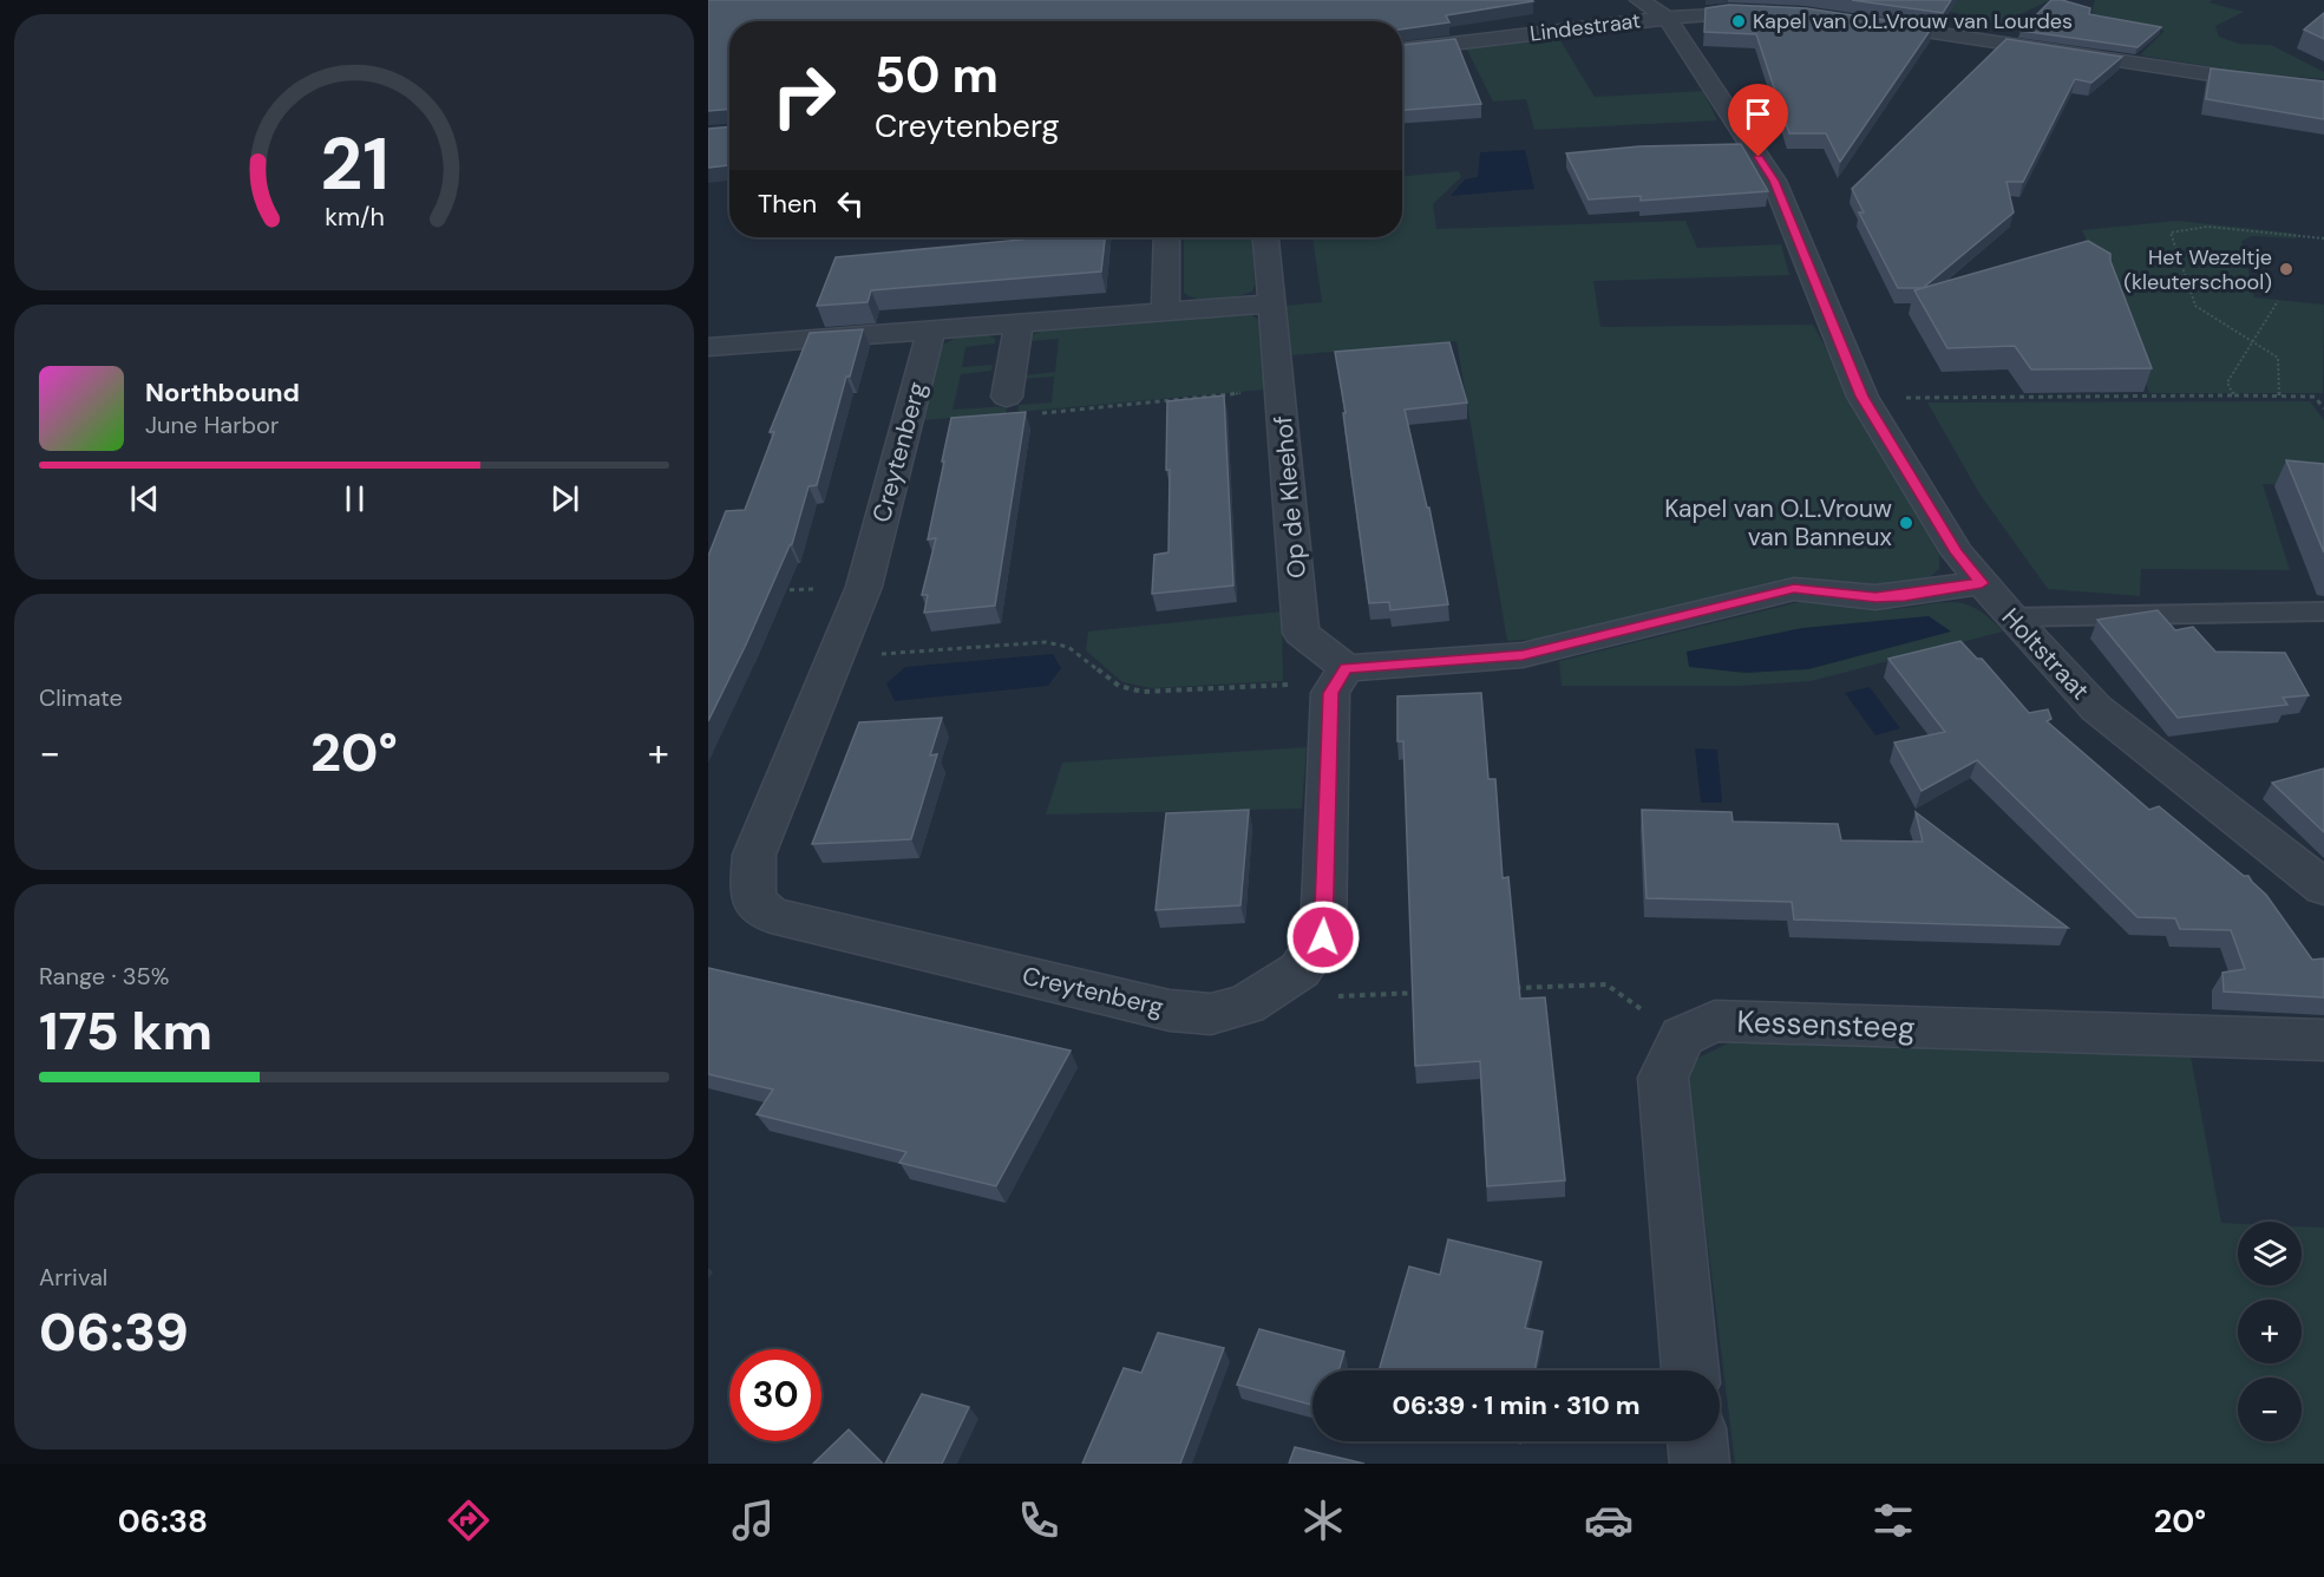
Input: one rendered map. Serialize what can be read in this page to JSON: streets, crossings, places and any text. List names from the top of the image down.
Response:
{
  "streets": {
    "street": [
      "Lindestraat",
      "Creytenberg",
      "Op de Kleehof",
      "Holtstraat",
      "Kessensteeg"
    ]
  },
  "crossings": [
    ["Lindestraat", "Holtstraat"],
    ["Creytenberg", "Op de Kleehof"]
  ],
  "places": ["Kapel van O.L.Vrouw van Lourdes", "Het Wezeltje (kleuterschool)", "Kapel van O.L.Vrouw van Banneux"],
  "page": {
    "turn": ["50 m", "Creytenberg"],
    "then": "Then",
    "song": ["Northbound", "June Harbor"],
    "tile": [
      "Climate",
      ["Range · 35%", "175 km"],
      ["Arrival", "06:39"]
    ],
    "heat": ["−", "20°", "+"],
    "map_buttons": ["+", "−"],
    "limit": "30",
    "trip": "06:39 · 1 min · 310 m",
    "tabs": ["06:38", "20°"],
    "gauge": ["21", "km/h"]
  }
}
